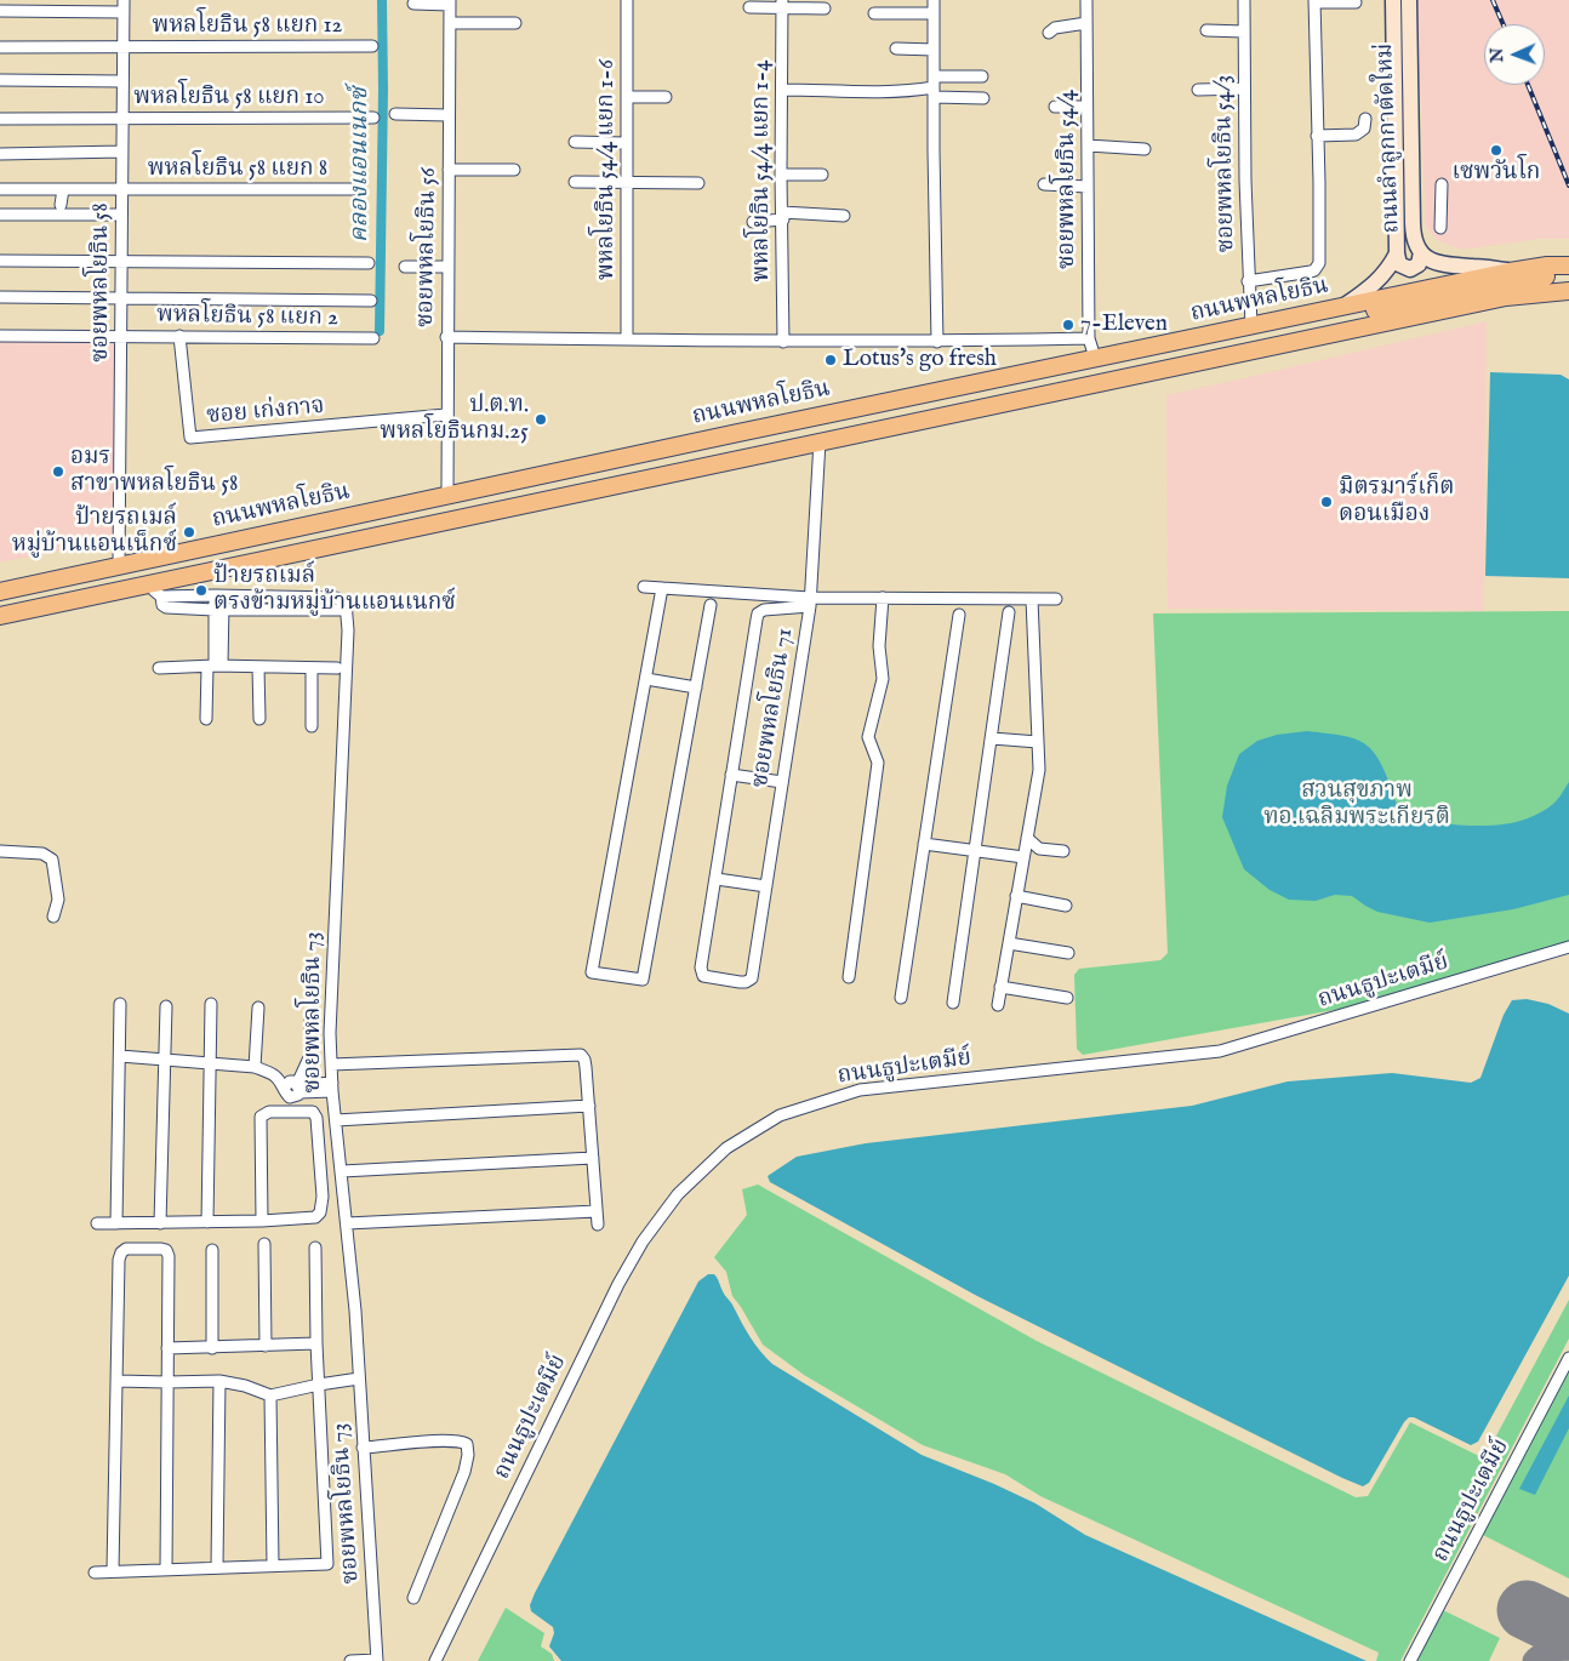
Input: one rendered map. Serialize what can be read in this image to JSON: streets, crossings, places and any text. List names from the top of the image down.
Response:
{
  "streets": {
    "main road": ["ถนนลำลูกกาตัดใหม่", "ถนนพหลโยธิน"],
    "street": [
      "พหลโยธิน 58 แยก 12",
      "พหลโยธิน 58 แยก 10",
      "ซอยพหลโยธิน 54/3",
      "พหลโยธิน 58 แยก 8",
      "พหลโยธิน 54/4 แยก 1-6",
      "พหลโยธิน 54/4 แยก 1-4",
      "ซอยพหลโยธิน 54/4",
      "ซอยพหลโยธิน 56",
      "ซอยพหลโยธิน 58",
      "พหลโยธิน 58 แยก 2",
      "ซอย เก่งกาจ",
      "ซอยพหลโยธิน 71",
      "ถนนธูปะเตมีย์",
      "ซอยพหลโยธิน 73"
    ]
  },
  "crossings": [
    ["พหลโยธิน 58 แยก 12", "ซอยพหลโยธิน 58"],
    ["พหลโยธิน 58 แยก 10", "ซอยพหลโยธิน 58"],
    ["ถนนลำลูกกาตัดใหม่", "ถนนพหลโยธิน"],
    ["ซอยพหลโยธิน 54/3", "ถนนพหลโยธิน"],
    ["พหลโยธิน 58 แยก 8", "ซอยพหลโยธิน 58"],
    ["ซอยพหลโยธิน 54/4", "ถนนพหลโยธิน"],
    ["ซอยพหลโยธิน 56", "ถนนพหลโยธิน"],
    ["ซอยพหลโยธิน 56", "ซอย เก่งกาจ"],
    ["ซอยพหลโยธิน 58", "ถนนพหลโยธิน"],
    ["ซอยพหลโยธิน 58", "พหลโยธิน 58 แยก 2"],
    ["พหลโยธิน 58 แยก 2", "ซอย เก่งกาจ"]
  ],
  "water": ["คลองแอนเนกซ์"],
  "parks": ["สวนสุขภาพ ทอ.เฉลิมพระเกียรติ"],
  "places": [
    "เซพวันโก",
    "7-Eleven",
    "Lotus's go fresh",
    "ป.ต.ท. พหลโยธินกม.25",
    "อมร สาขาพหลโยธิน 58",
    "มิตรมาร์เก็ต ดอนเมือง",
    "ป้ายรถเมล์ หมู่บ้านแอนเน็กซ์",
    "ป้ายรถเมล์ ตรงข้ามหมู่บ้านแอนเนกซ์"
  ],
  "north": "left"
}
